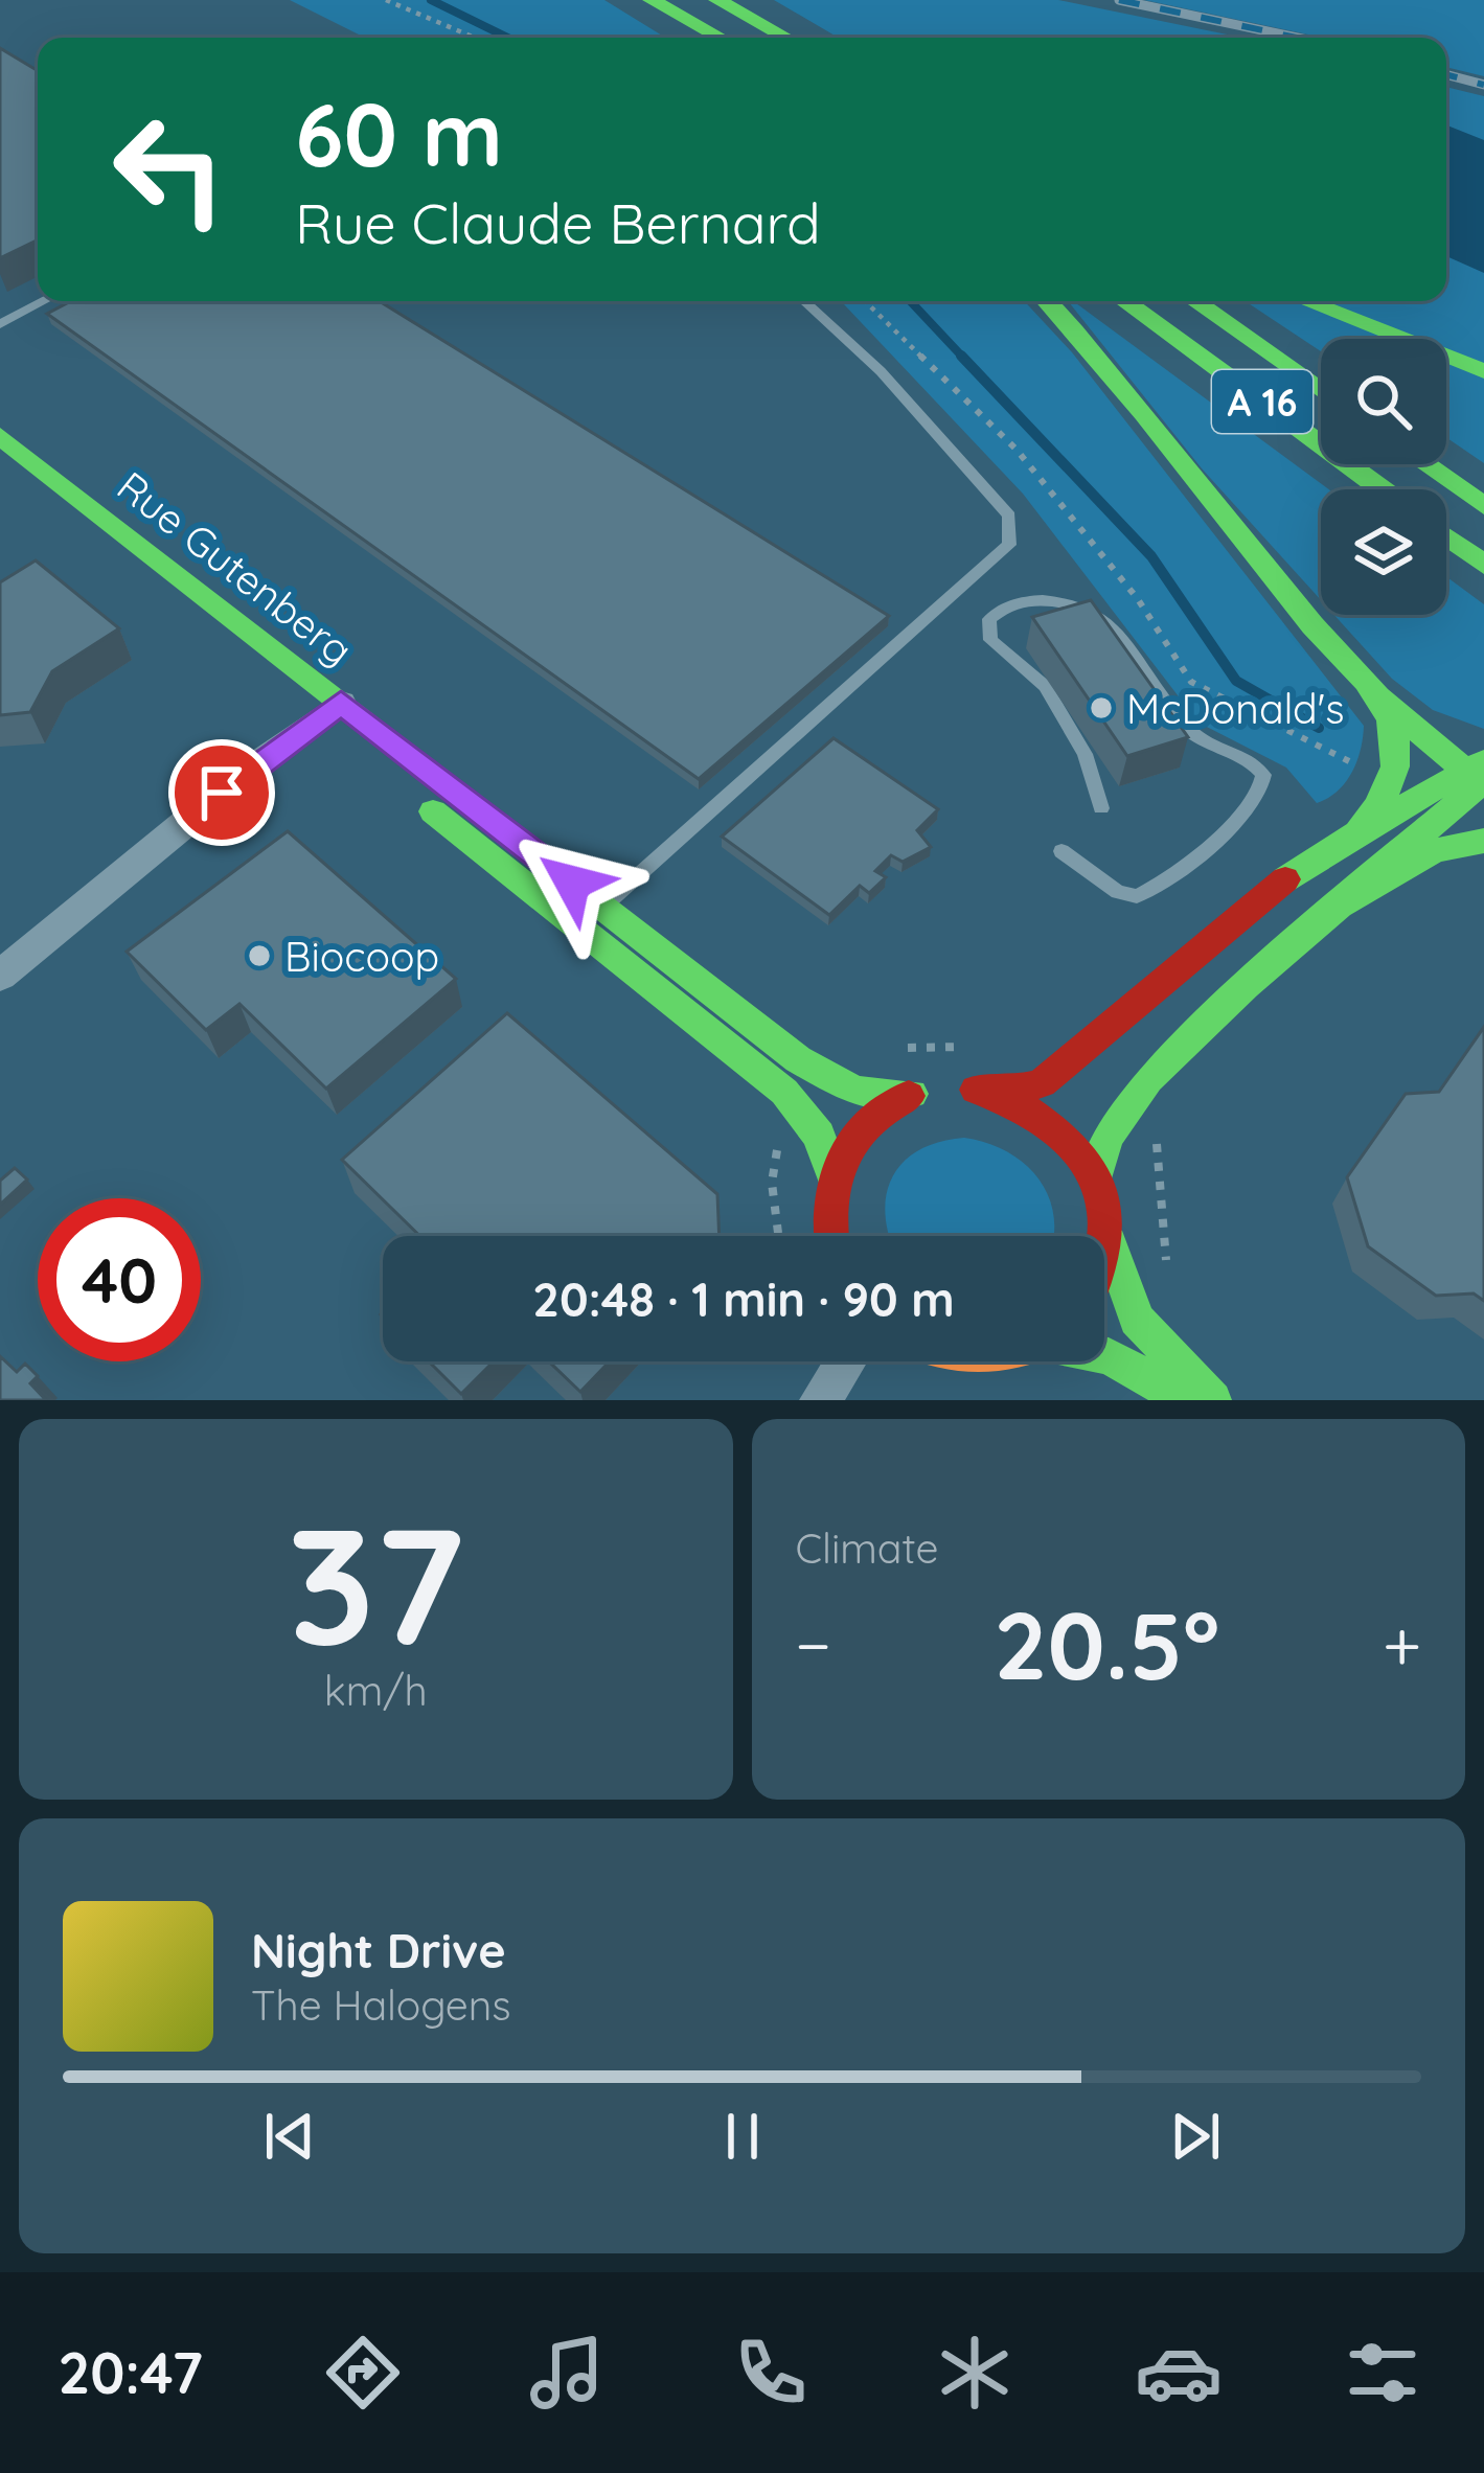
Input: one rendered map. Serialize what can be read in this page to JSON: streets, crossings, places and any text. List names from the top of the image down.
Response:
{
  "streets": {
    "main road": ["A 16", "Rue Gutenberg"]
  },
  "places": ["McDonald's", "Biocoop"],
  "page": {
    "turn": ["60 m", "Rue Claude Bernard"],
    "limit": "40",
    "trip": "20:48 · 1 min · 90 m",
    "tile": [
      ["37", "km/h"],
      "Climate"
    ],
    "heat": ["−", "20.5°", "+"],
    "song": ["Night Drive", "The Halogens"],
    "tabs": "20:47"
  }
}
